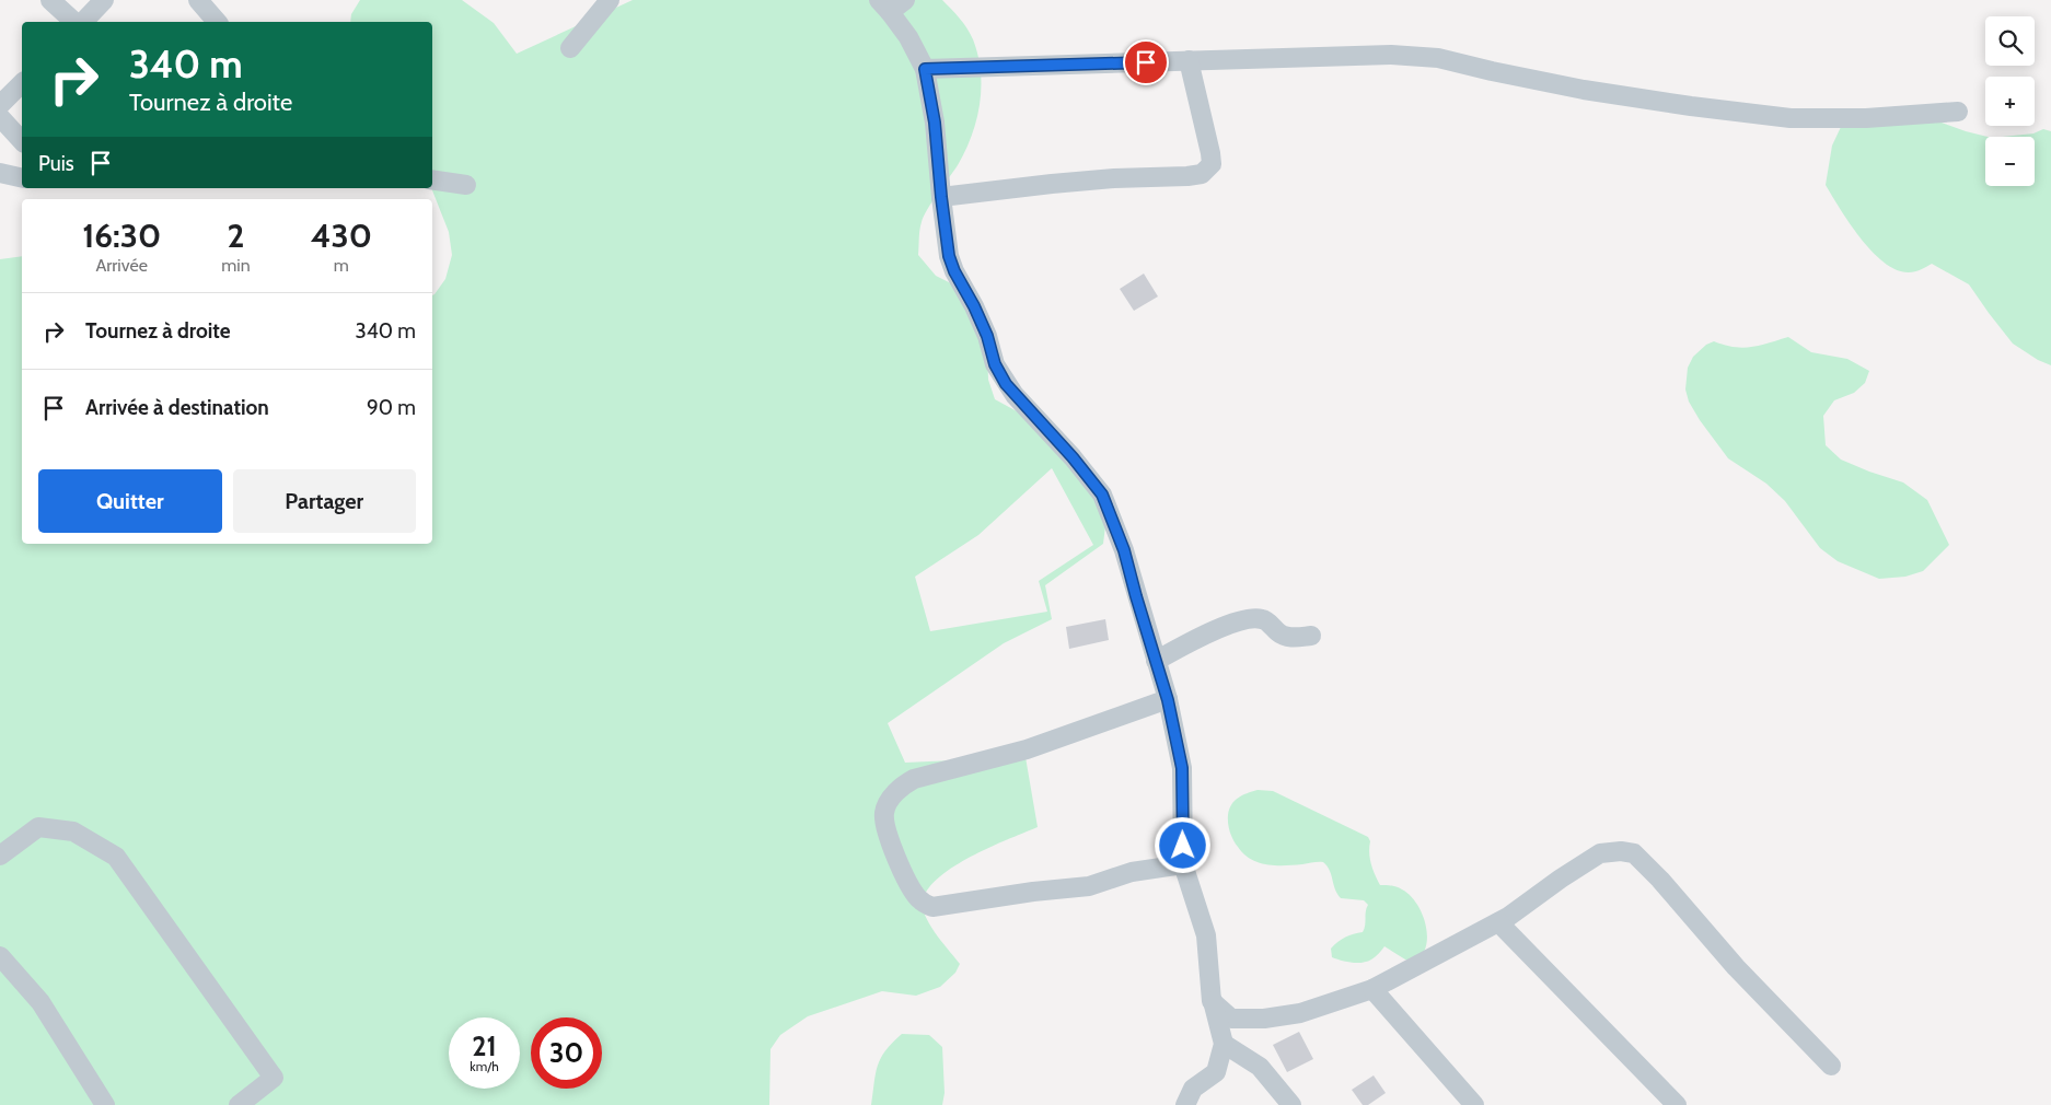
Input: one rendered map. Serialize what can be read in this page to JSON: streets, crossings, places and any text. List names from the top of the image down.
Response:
{
  "page": {
    "map_buttons": ["+", "−"],
    "turn": ["340 m", "Tournez à droite"],
    "then": "Puis",
    "eta": [
      "16:30",
      "Arrivée",
      "2",
      "min",
      "430",
      "m"
    ],
    "list": [
      {
        "name": "Tournez à droite",
        "value": "340 m"
      },
      {
        "name": "Arrivée à destination",
        "value": "90 m"
      }
    ],
    "buttons": ["Quitter", "Partager"],
    "speed": "21 km/h",
    "limit": "30"
  }
}
